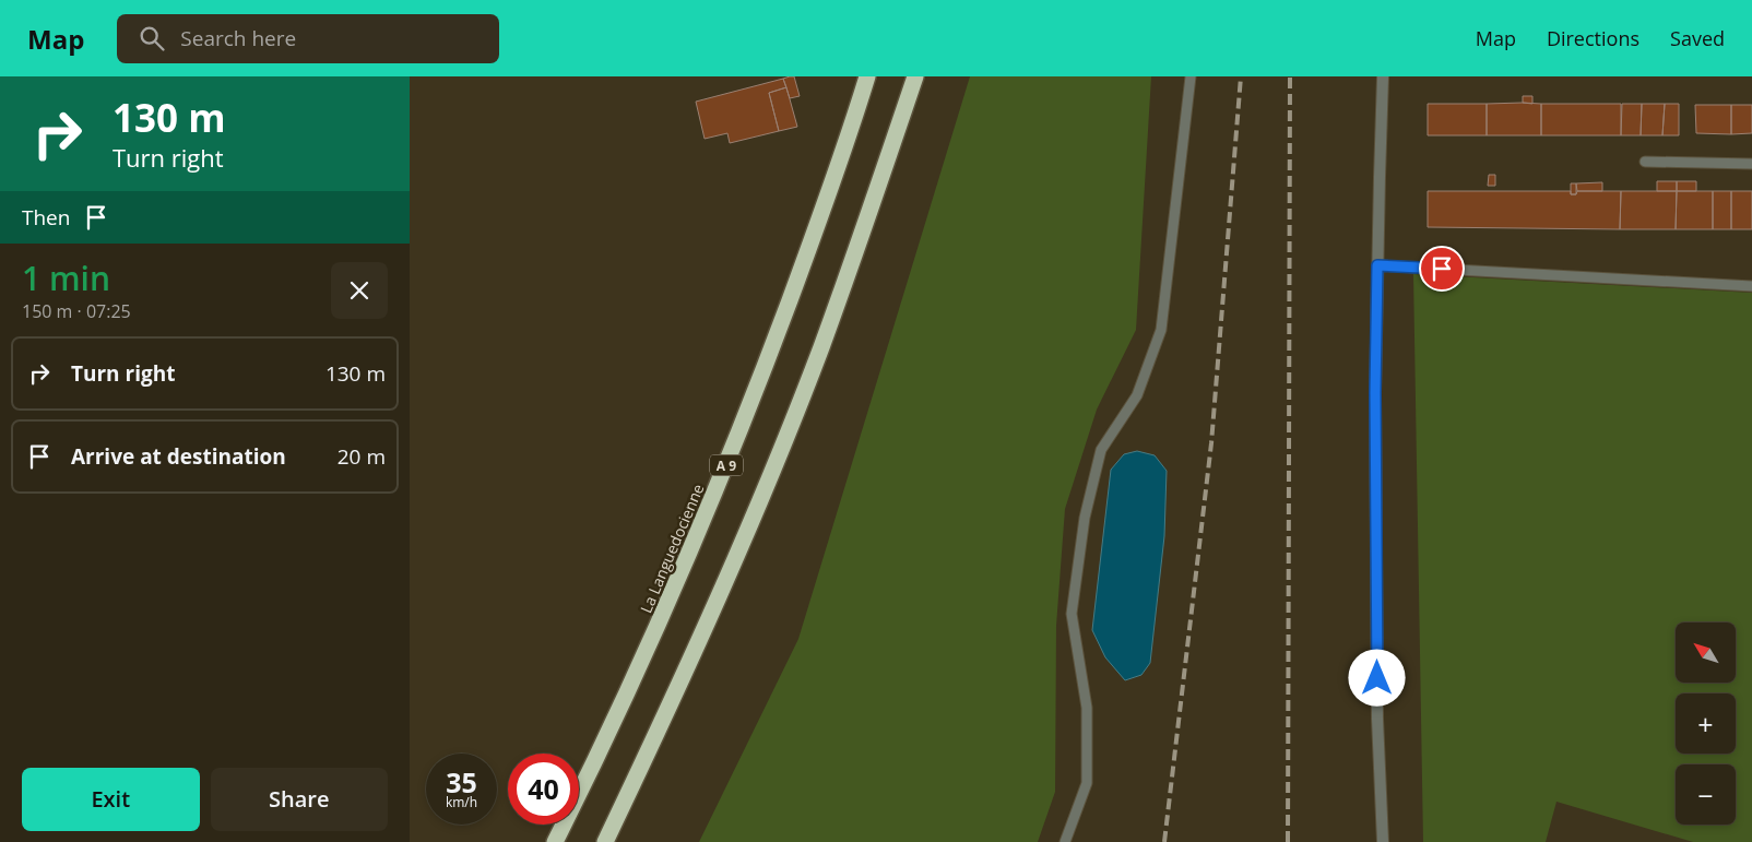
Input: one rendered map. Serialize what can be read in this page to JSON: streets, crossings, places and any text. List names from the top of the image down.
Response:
{
  "streets": {
    "highway": ["A 9", "La Languedocienne"]
  },
  "north": "top left",
  "page": {
    "header": "Map",
    "search": "Search here",
    "nav": ["Map", "Directions", "Saved"],
    "turn": ["130 m", "Turn right"],
    "then": "Then",
    "heading": ["1 min", "150 m · 07:25"],
    "list": [
      {
        "name": "Turn right",
        "value": "130 m"
      },
      {
        "name": "Arrive at destination",
        "value": "20 m"
      }
    ],
    "map_buttons": ["+", "−"],
    "speed": "35 km/h",
    "limit": "40",
    "buttons": ["Exit", "Share"]
  }
}
